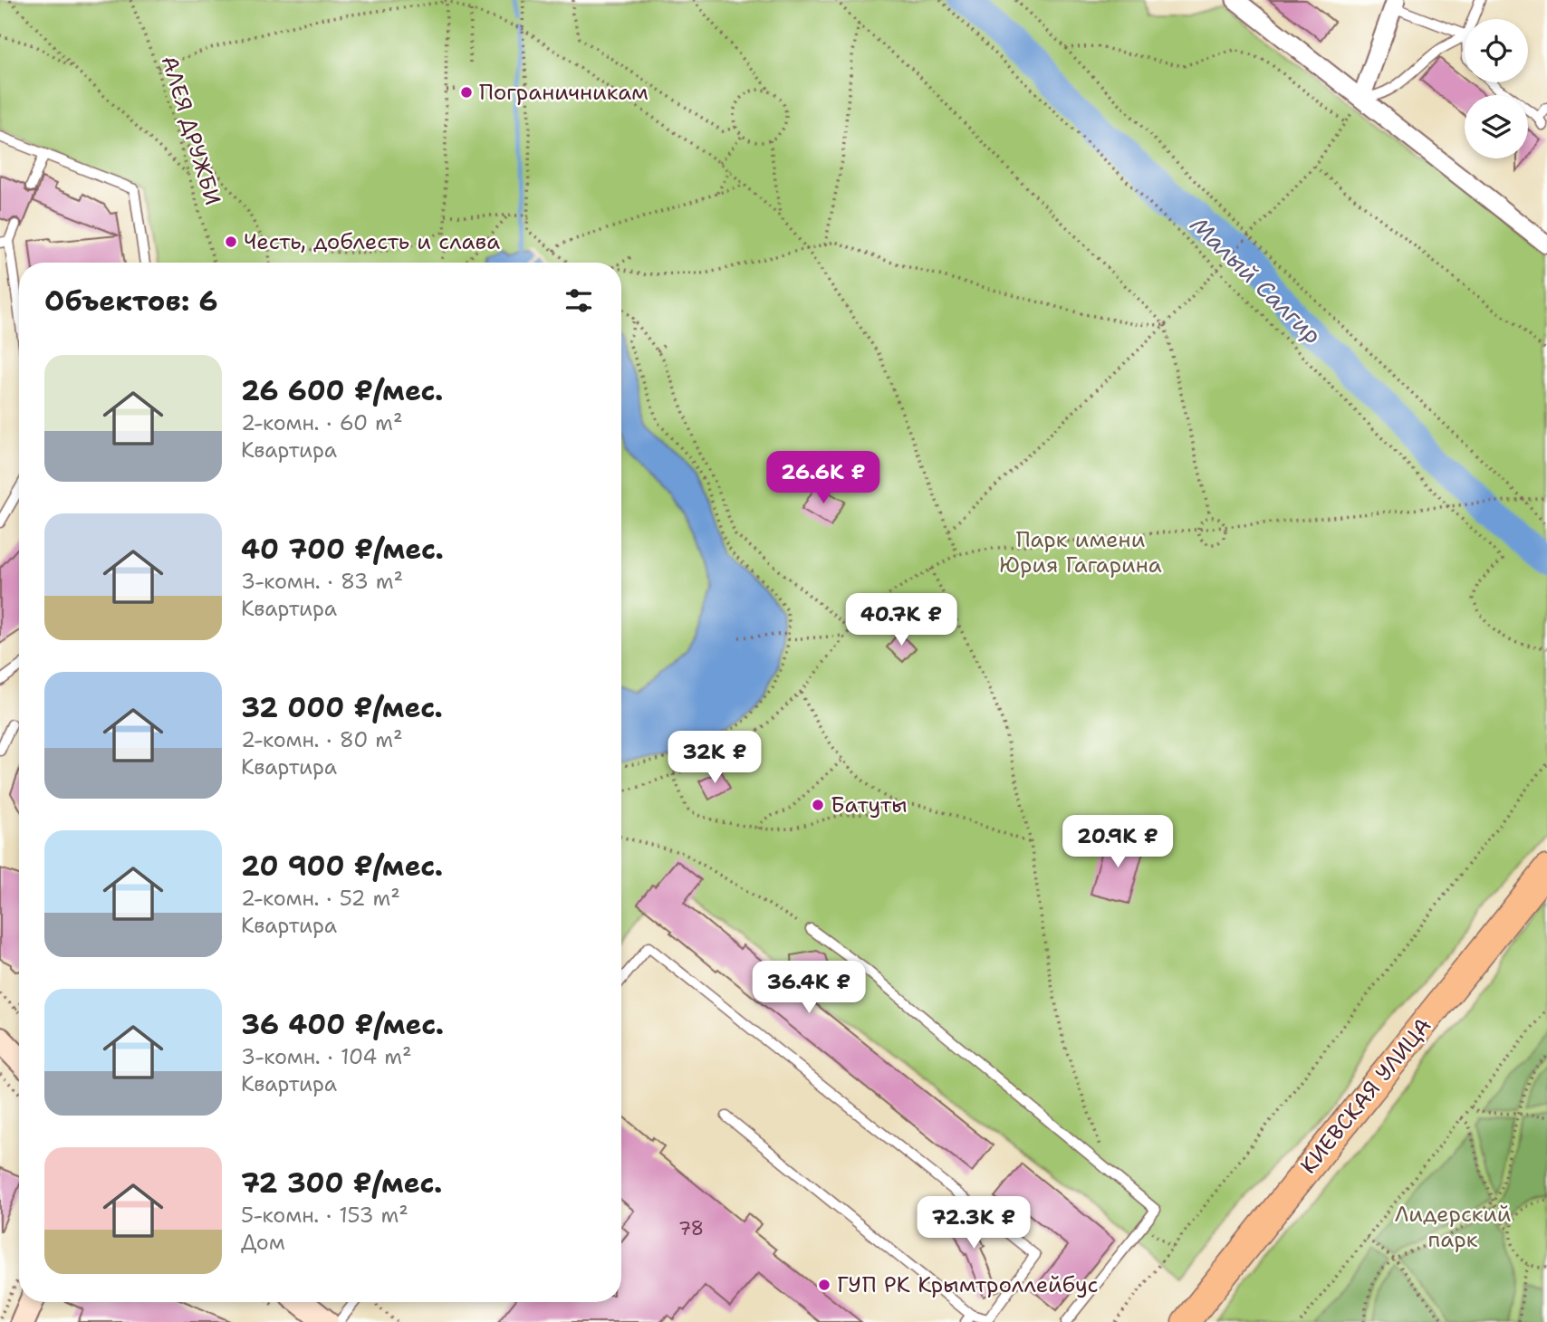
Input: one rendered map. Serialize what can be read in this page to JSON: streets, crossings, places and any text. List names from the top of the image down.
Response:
{
  "streets": {
    "main road": ["КИЕВСКАЯ УЛИЦА"],
    "path": ["АЛЕЯ ДРУЖБИ"]
  },
  "water": ["Малый Салгир"],
  "parks": ["Парк имени Юрия Гагарина", "Лидерский парк"],
  "places": [
    "Пограничникам",
    "Честь, доблесть и слава",
    "Батуты",
    "ГУП РК Крымтроллейбус"
  ],
  "house_numbers": ["78"],
  "page": {
    "heading": "Объектов: 6",
    "list": [
      {
        "name": "26 600 ₽/мес.",
        "note": "2-комн. · 60 m² · Квартира"
      },
      {
        "name": "40 700 ₽/мес.",
        "note": "3-комн. · 83 m² · Квартира"
      },
      {
        "name": "32 000 ₽/мес.",
        "note": "2-комн. · 80 m² · Квартира"
      },
      {
        "name": "20 900 ₽/мес.",
        "note": "2-комн. · 52 m² · Квартира"
      },
      {
        "name": "36 400 ₽/мес.",
        "note": "3-комн. · 104 m² · Квартира"
      },
      {
        "name": "72 300 ₽/мес.",
        "note": "5-комн. · 153 m² · Дом"
      }
    ],
    "price": [
      "26.6K ₽",
      "40.7K ₽",
      "32K ₽",
      "20.9K ₽",
      "36.4K ₽",
      "72.3K ₽"
    ]
  }
}
